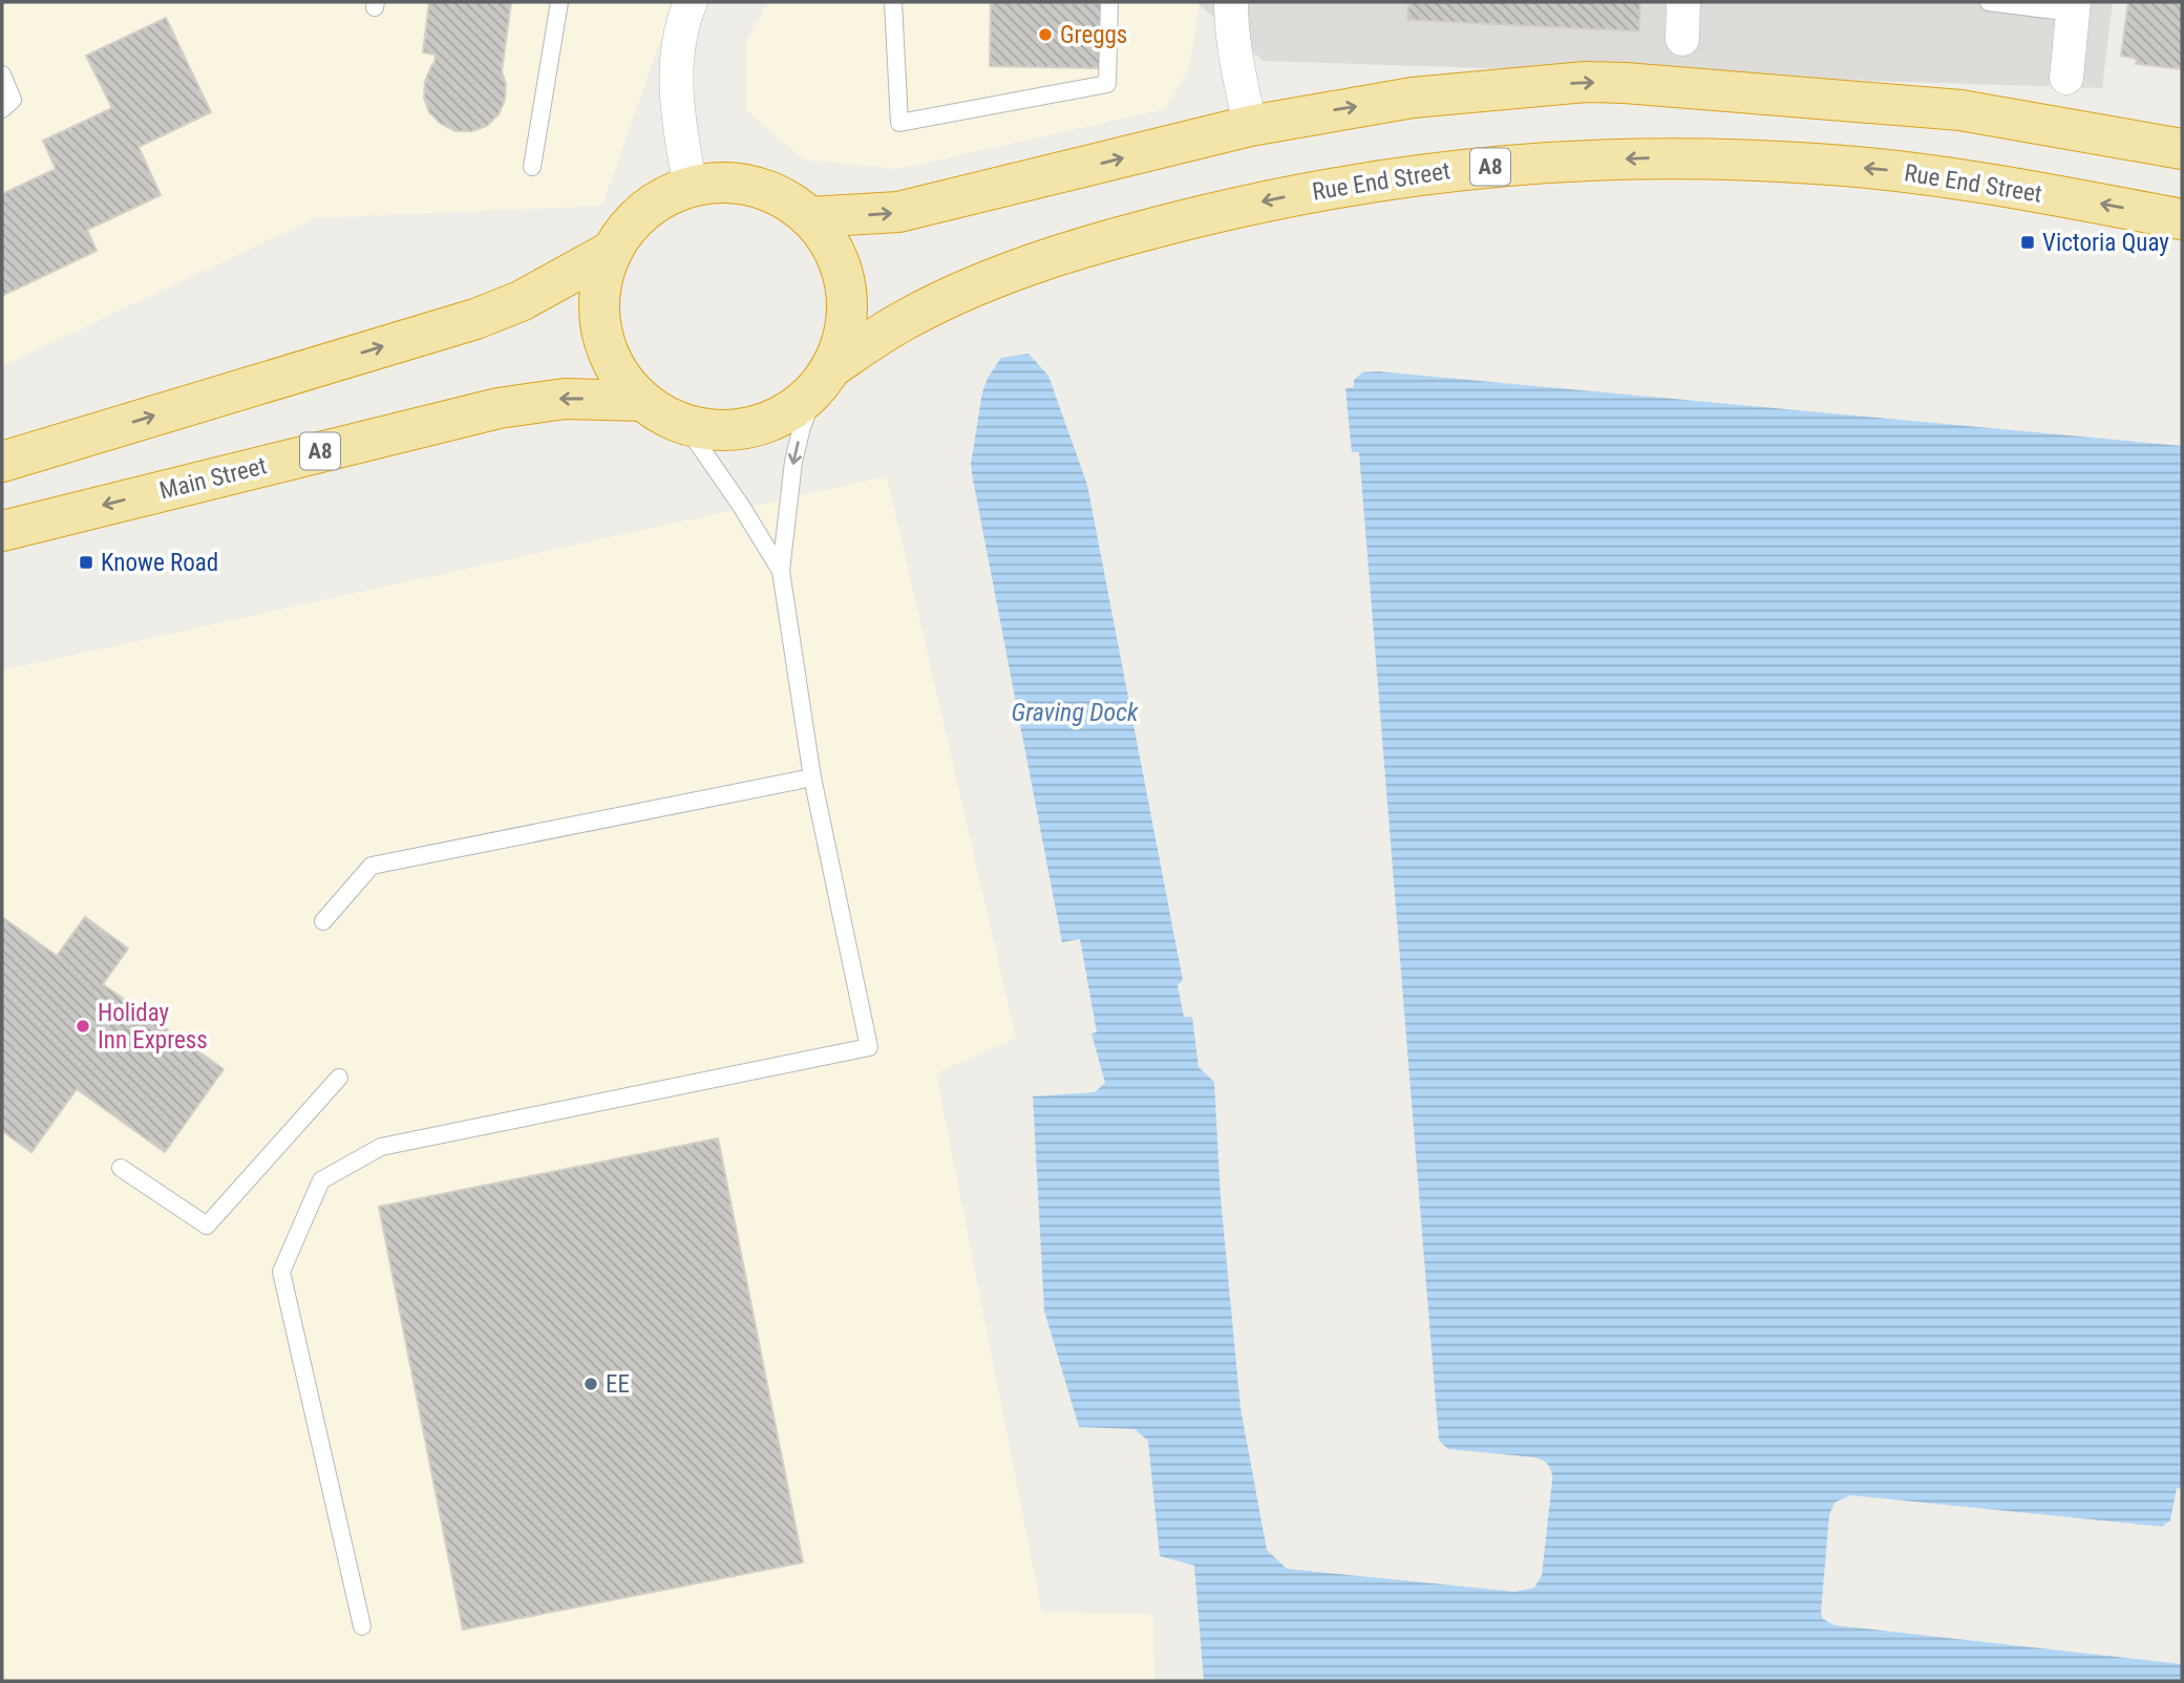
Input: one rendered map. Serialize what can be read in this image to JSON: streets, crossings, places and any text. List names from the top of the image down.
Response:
{
  "streets": {
    "highway": ["A8", "Rue End Street", "Main Street"]
  },
  "crossings": [
    ["A8", "Rue End Street"],
    ["A8", "Main Street"],
    ["Rue End Street", "Main Street"]
  ],
  "water": ["Graving Dock"],
  "places": {
    "other": ["Greggs", "Holiday Inn Express", "EE"],
    "transit": ["Victoria Quay", "Knowe Road"]
  }
}
